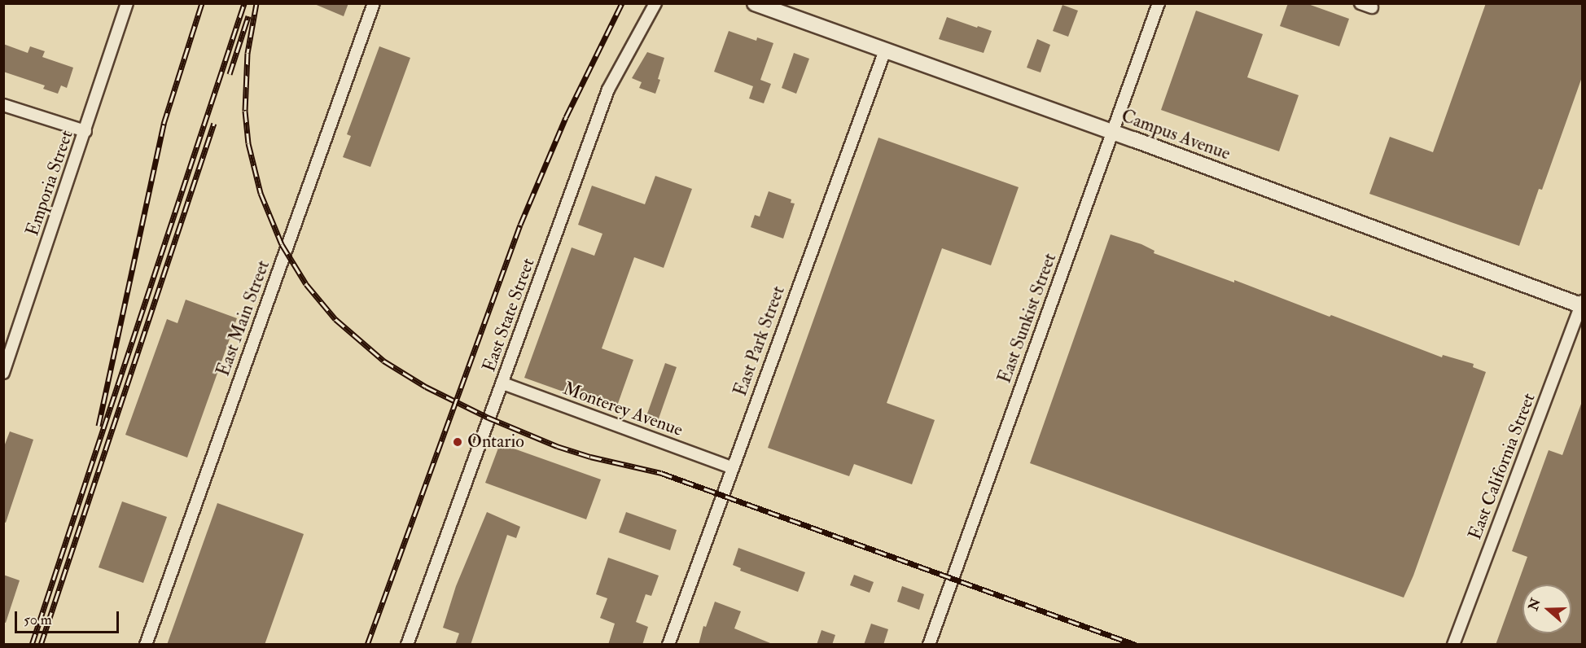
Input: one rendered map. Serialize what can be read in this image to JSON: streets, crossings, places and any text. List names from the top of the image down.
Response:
{
  "streets": {
    "street": [
      "Campus Avenue",
      "Emporia Street",
      "East State Street",
      "East Main Street",
      "East Sunkist Street",
      "East Park Street",
      "Monterey Avenue",
      "East California Street"
    ]
  },
  "crossings": [
    ["Campus Avenue", "East Sunkist Street"],
    ["Campus Avenue", "East Park Street"],
    ["Campus Avenue", "East California Street"],
    ["East State Street", "Monterey Avenue"],
    ["East Park Street", "Monterey Avenue"]
  ],
  "places": ["Ontario"],
  "scale_bar": "50 m",
  "north": "left"
}
